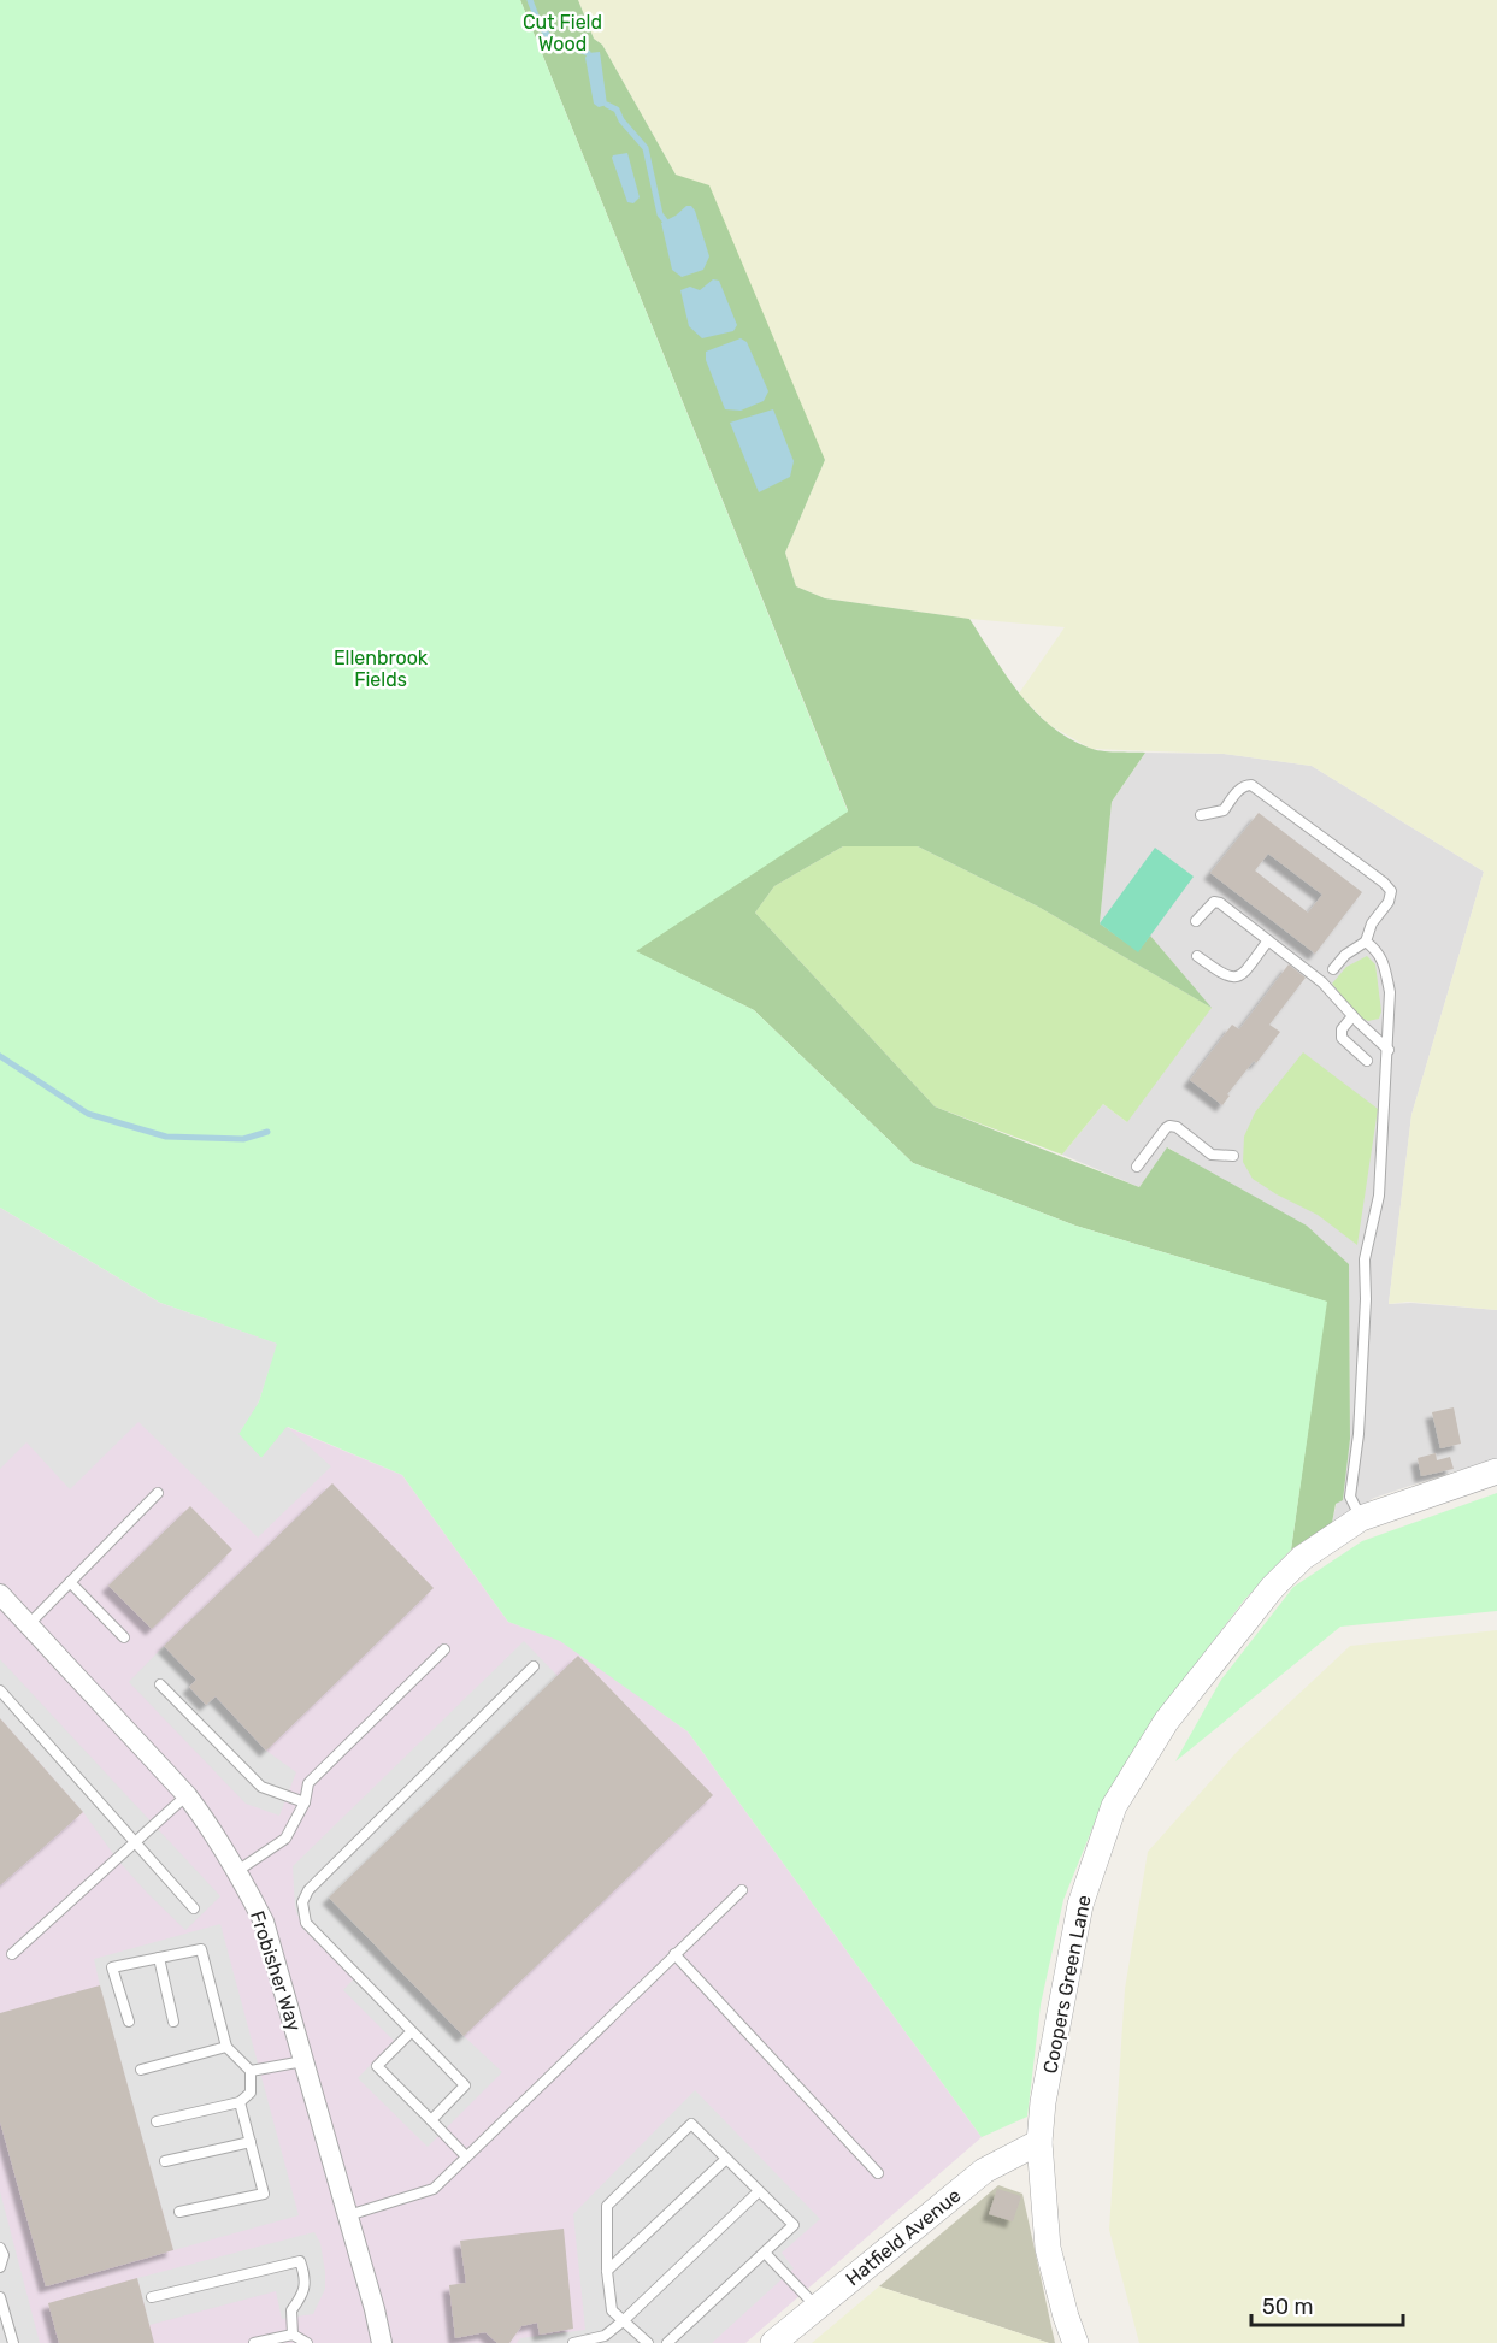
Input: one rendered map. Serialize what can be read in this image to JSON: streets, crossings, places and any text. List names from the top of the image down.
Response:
{
  "streets": {
    "street": ["Frobisher Way", "Coopers Green Lane", "Hatfield Avenue"]
  },
  "crossings": [
    ["Coopers Green Lane", "Hatfield Avenue"]
  ],
  "parks": ["Cut Field Wood", "Ellenbrook Fields"],
  "scale_bar": "50 m"
}
